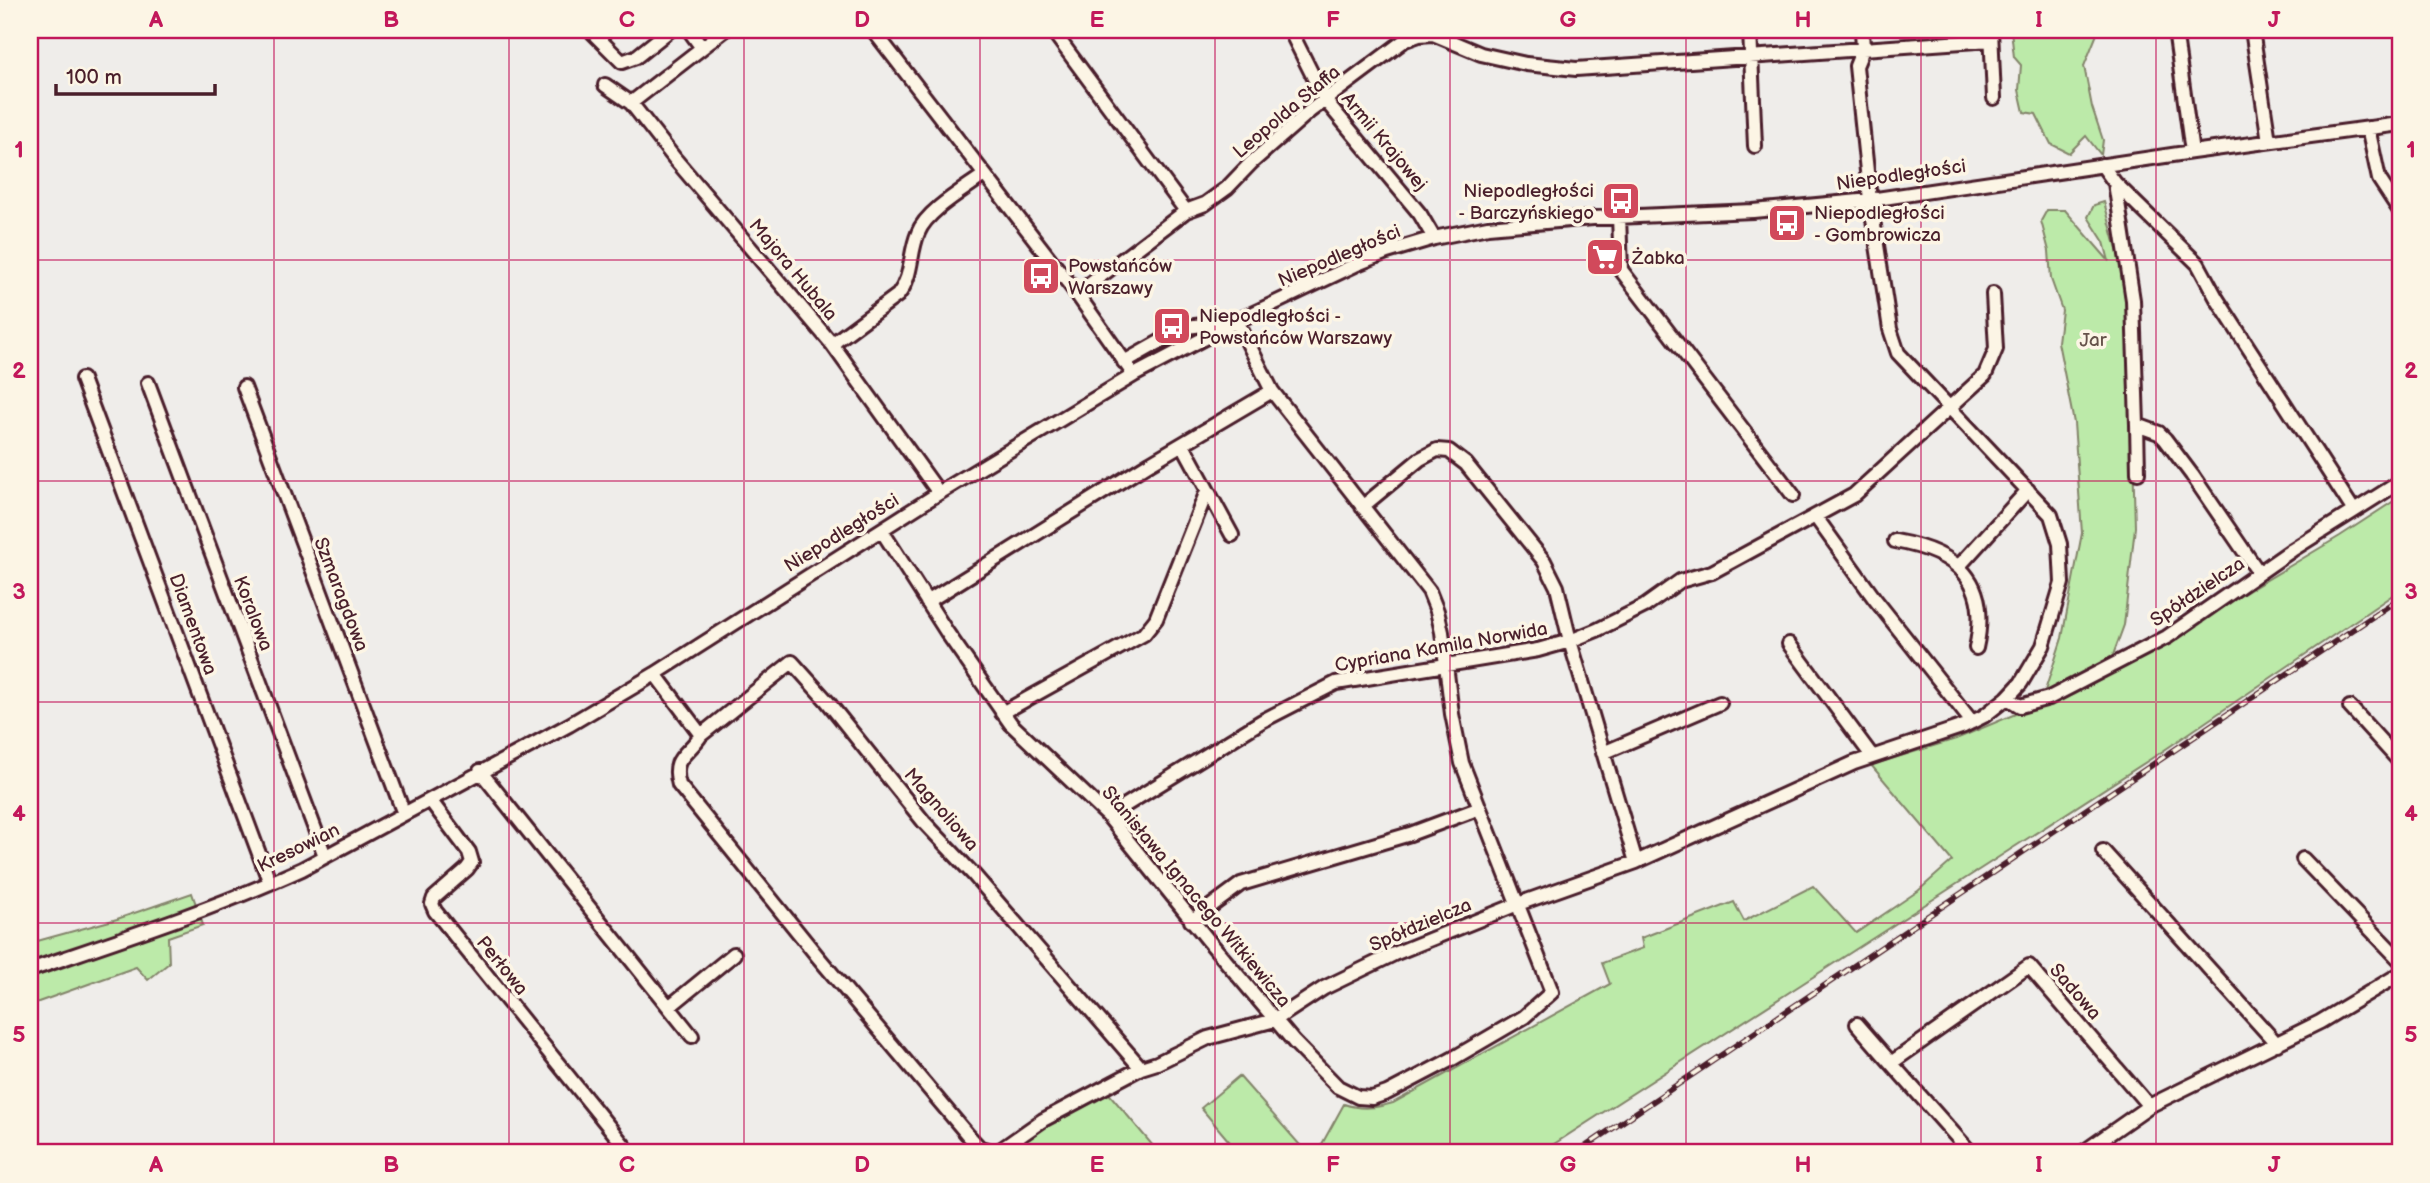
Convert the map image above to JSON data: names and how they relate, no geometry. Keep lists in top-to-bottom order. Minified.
{"streets":{"street":["Leopolda Staffa","Armii Krajowej","Niepodległości","Majora Hubala","Spółdzielcza","Szmaragdowa","Koralowa","Diamentowa","Cypriana Kamila Norwida","Magnoliowa","Kresowian","Stanisława Ignacego Witkiewicza","Perłowa","Sadowa"]},"crossings":[["Leopolda Staffa","Armii Krajowej"],["Leopolda Staffa","Spółdzielcza"],["Armii Krajowej","Niepodległości"],["Niepodległości","Majora Hubala"],["Niepodległości","Spółdzielcza"],["Niepodległości","Kresowian"],["Niepodległości","Stanisława Ignacego Witkiewicza"],["Spółdzielcza","Cypriana Kamila Norwida"],["Spółdzielcza","Magnoliowa"],["Spółdzielcza","Stanisława Ignacego Witkiewicza"],["Szmaragdowa","Kresowian"],["Koralowa","Kresowian"],["Diamentowa","Kresowian"],["Cypriana Kamila Norwida","Stanisława Ignacego Witkiewicza"],["Kresowian","Perłowa"]],"parks":["Jar"],"places":{"bus stop":["Niepodległości - Barczyńskiego","Niepodległości - Gombrowicza","Powstańców Warszawy","Niepodległości - Powstańców Warszawy"],"supermarket":["Żabka"]},"scale_bar":"100 m","grid":{"columns":["A","B","C","D","E","F","G","H","I","J"],"rows":["1","2","3","4","5"]}}
